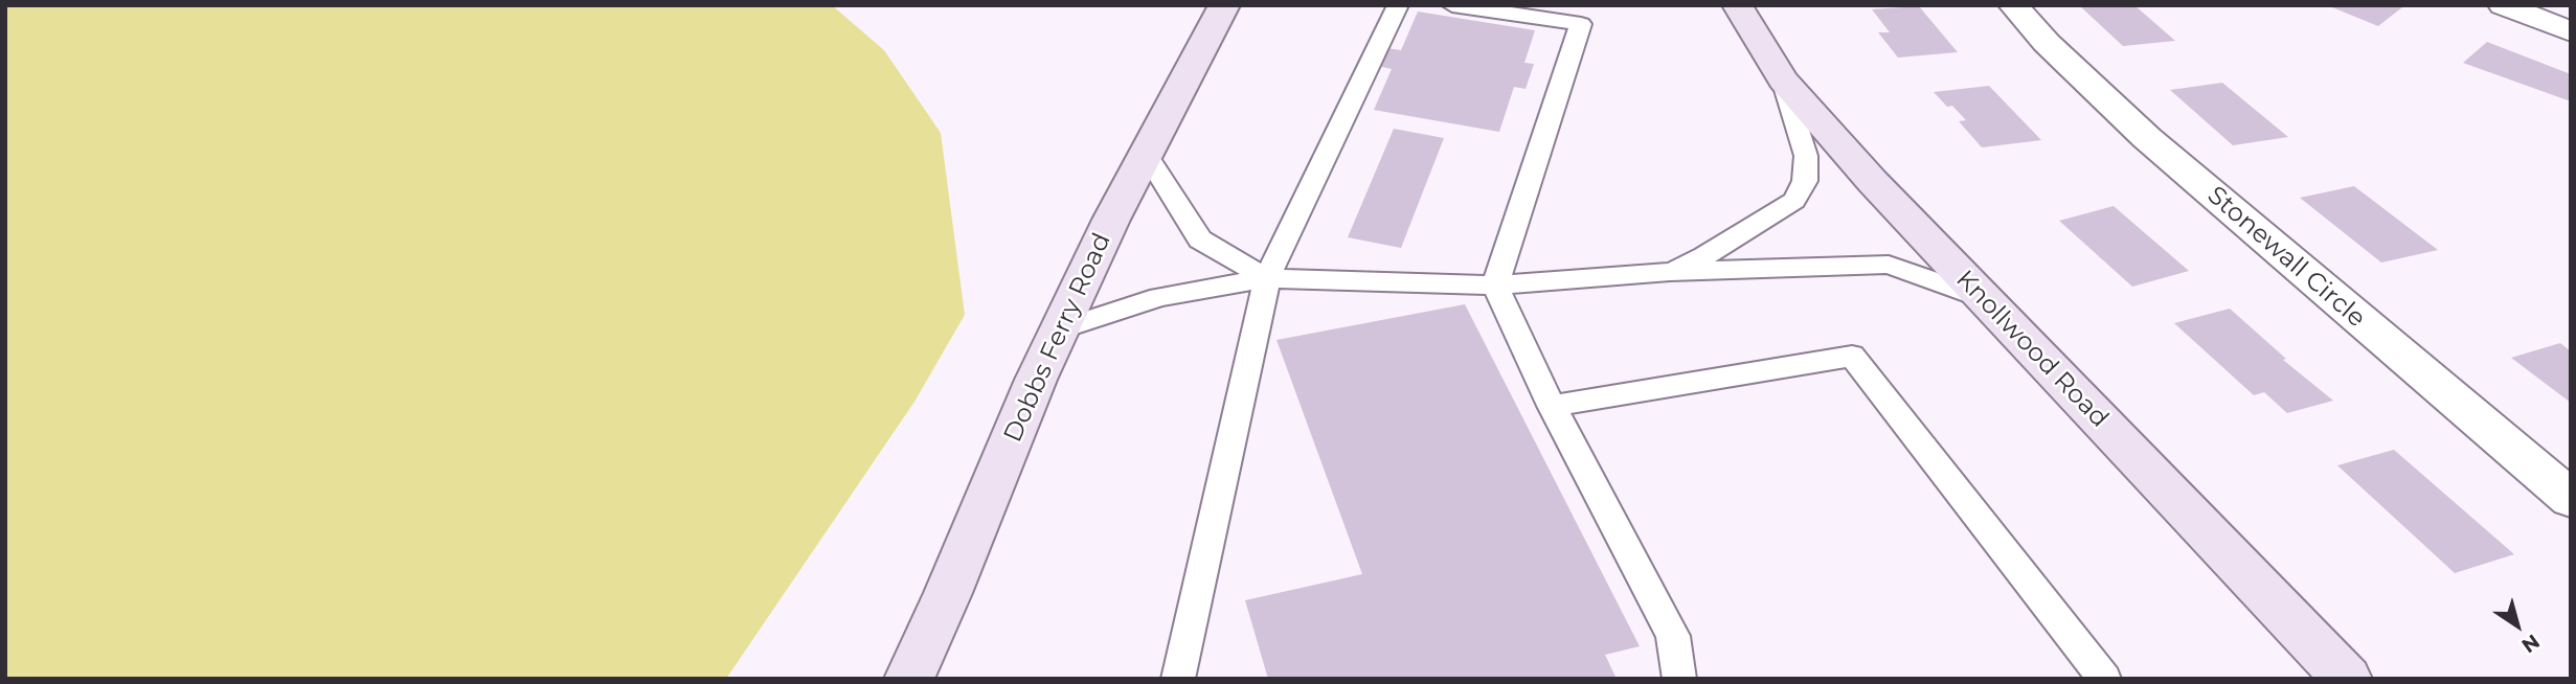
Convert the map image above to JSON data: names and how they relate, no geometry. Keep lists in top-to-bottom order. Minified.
{"streets":{"main road":["Dobbs Ferry Road","Knollwood Road"],"street":["Stonewall Circle"]},"north":"bottom right"}
